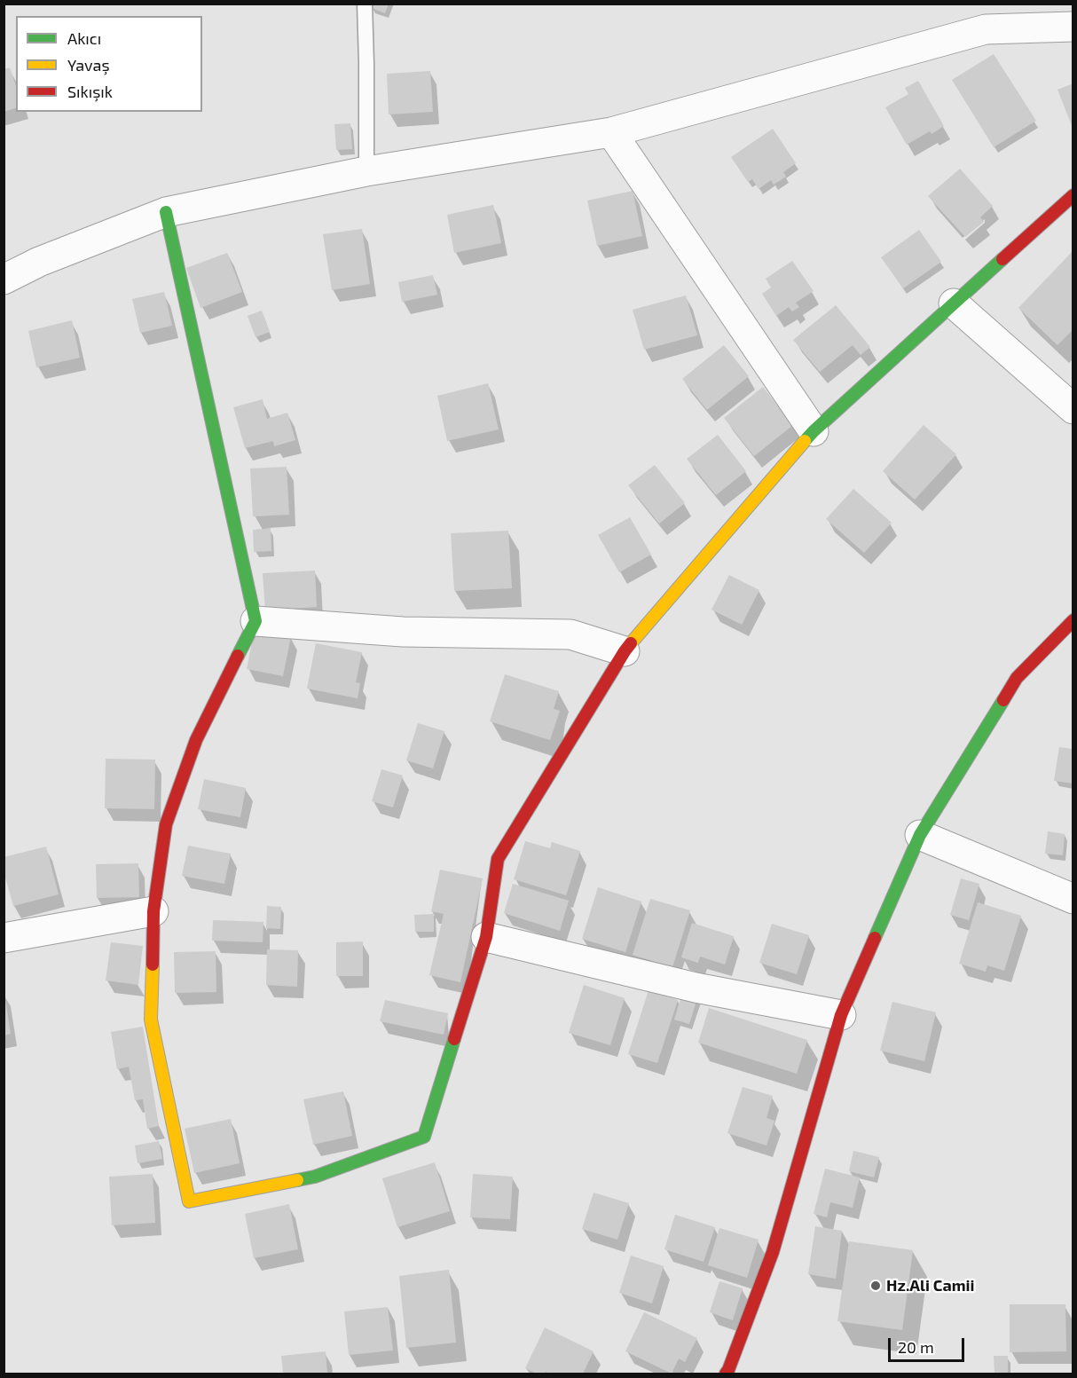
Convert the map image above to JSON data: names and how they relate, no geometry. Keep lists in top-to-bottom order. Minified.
{"places":["Hz.Ali Camii"],"legend":["Akıcı","Yavaş","Sıkışık"],"scale_bar":"20 m"}
